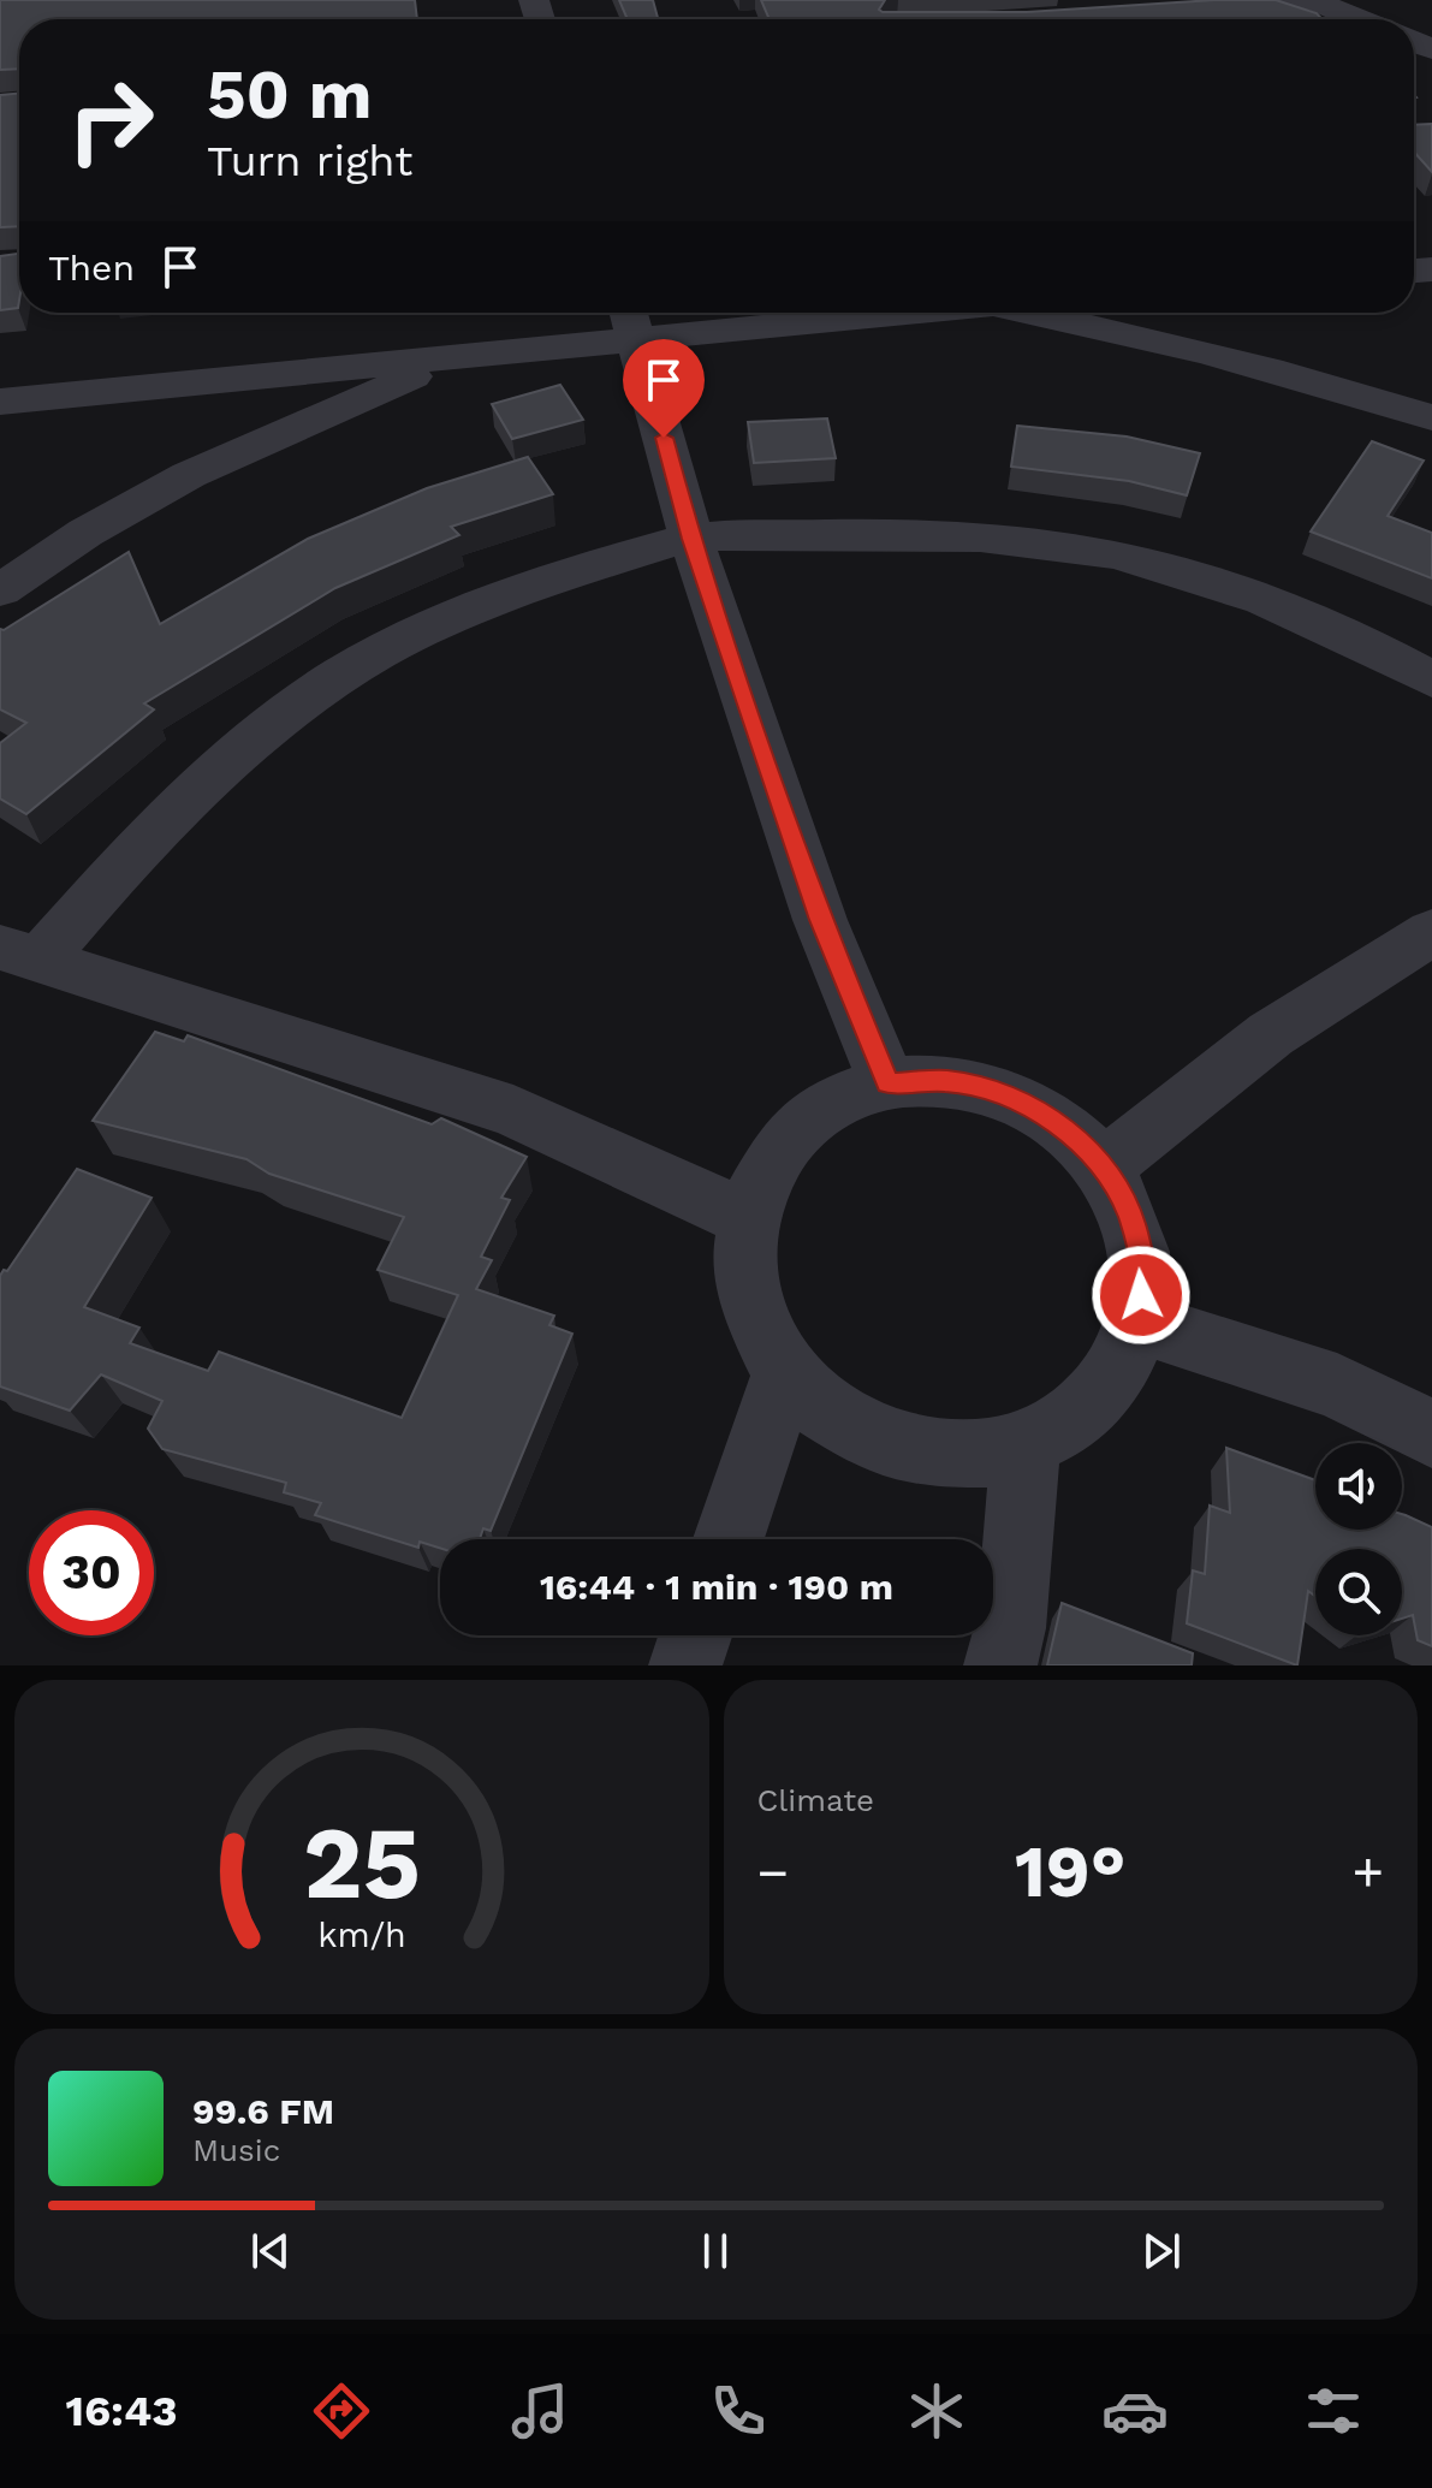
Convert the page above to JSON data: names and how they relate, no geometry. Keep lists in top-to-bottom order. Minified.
{"page":{"turn":["50 m","Turn right"],"then":"Then","limit":"30","trip":"16:44 · 1 min · 190 m","tile":"Climate","heat":["−","19°","+"],"song":["99.6 FM","Music"],"tabs":"16:43","gauge":["25","km/h"]}}
